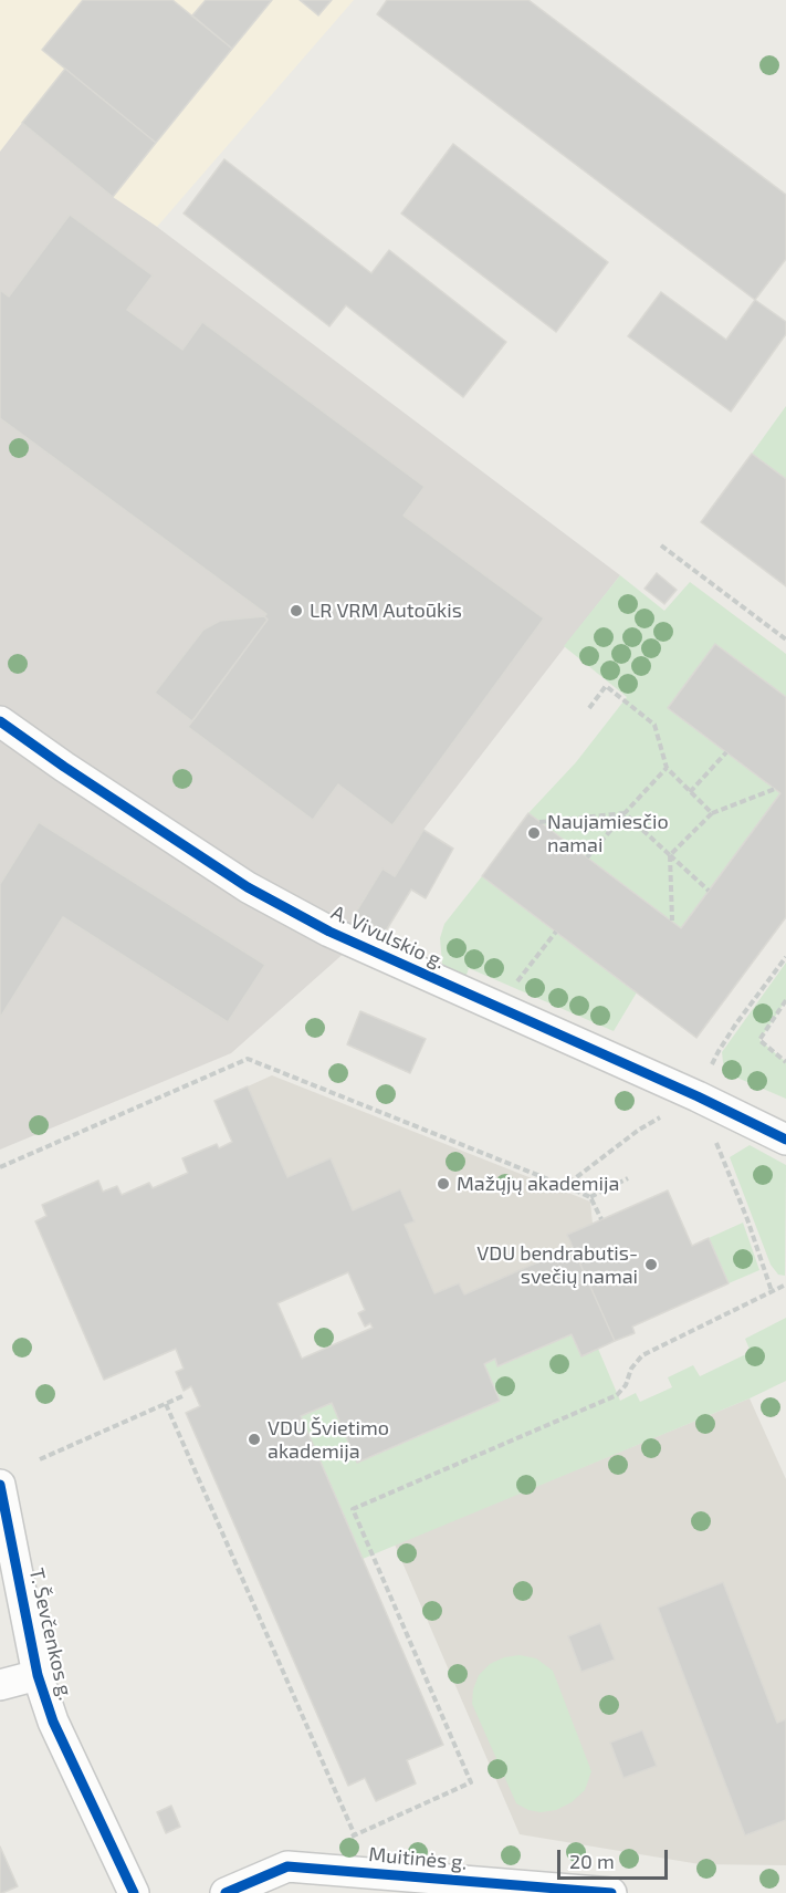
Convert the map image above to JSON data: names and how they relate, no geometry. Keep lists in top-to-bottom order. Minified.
{"streets":{"street":["A. Vivulskio g.","T. Ševčenkos g.","Muitinės g."]},"places":["LR VRM Autoūkis","Naujamiesčio namai","Mažųjų akademija","VDU bendrabutis- svečių namai","VDU Švietimo akademija"],"scale_bar":"20 m"}
